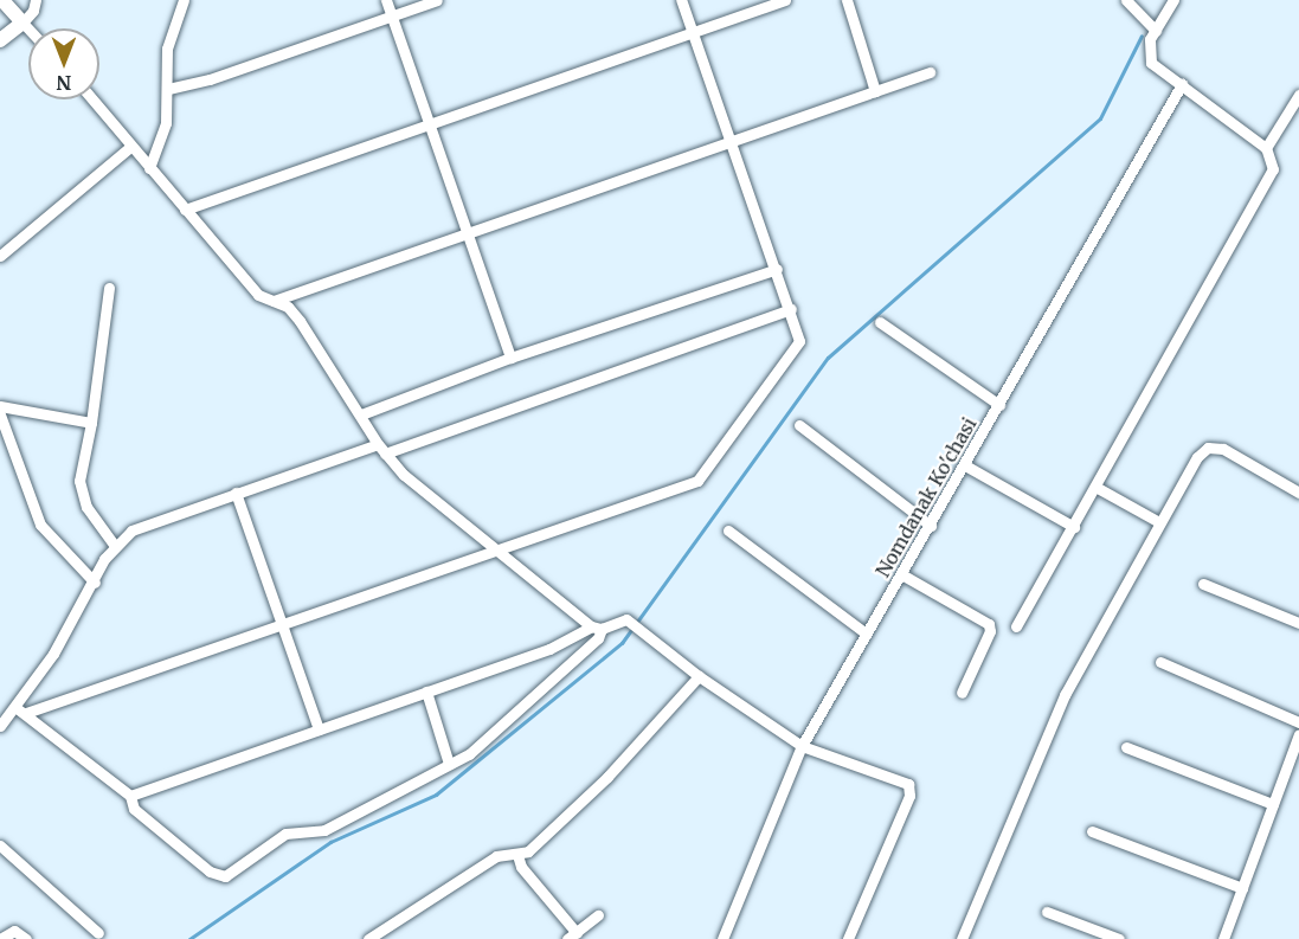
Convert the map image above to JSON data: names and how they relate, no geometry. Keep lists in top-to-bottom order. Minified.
{"streets":{"street":["Nomdanak Ko'chasi"]},"north":"bottom"}
